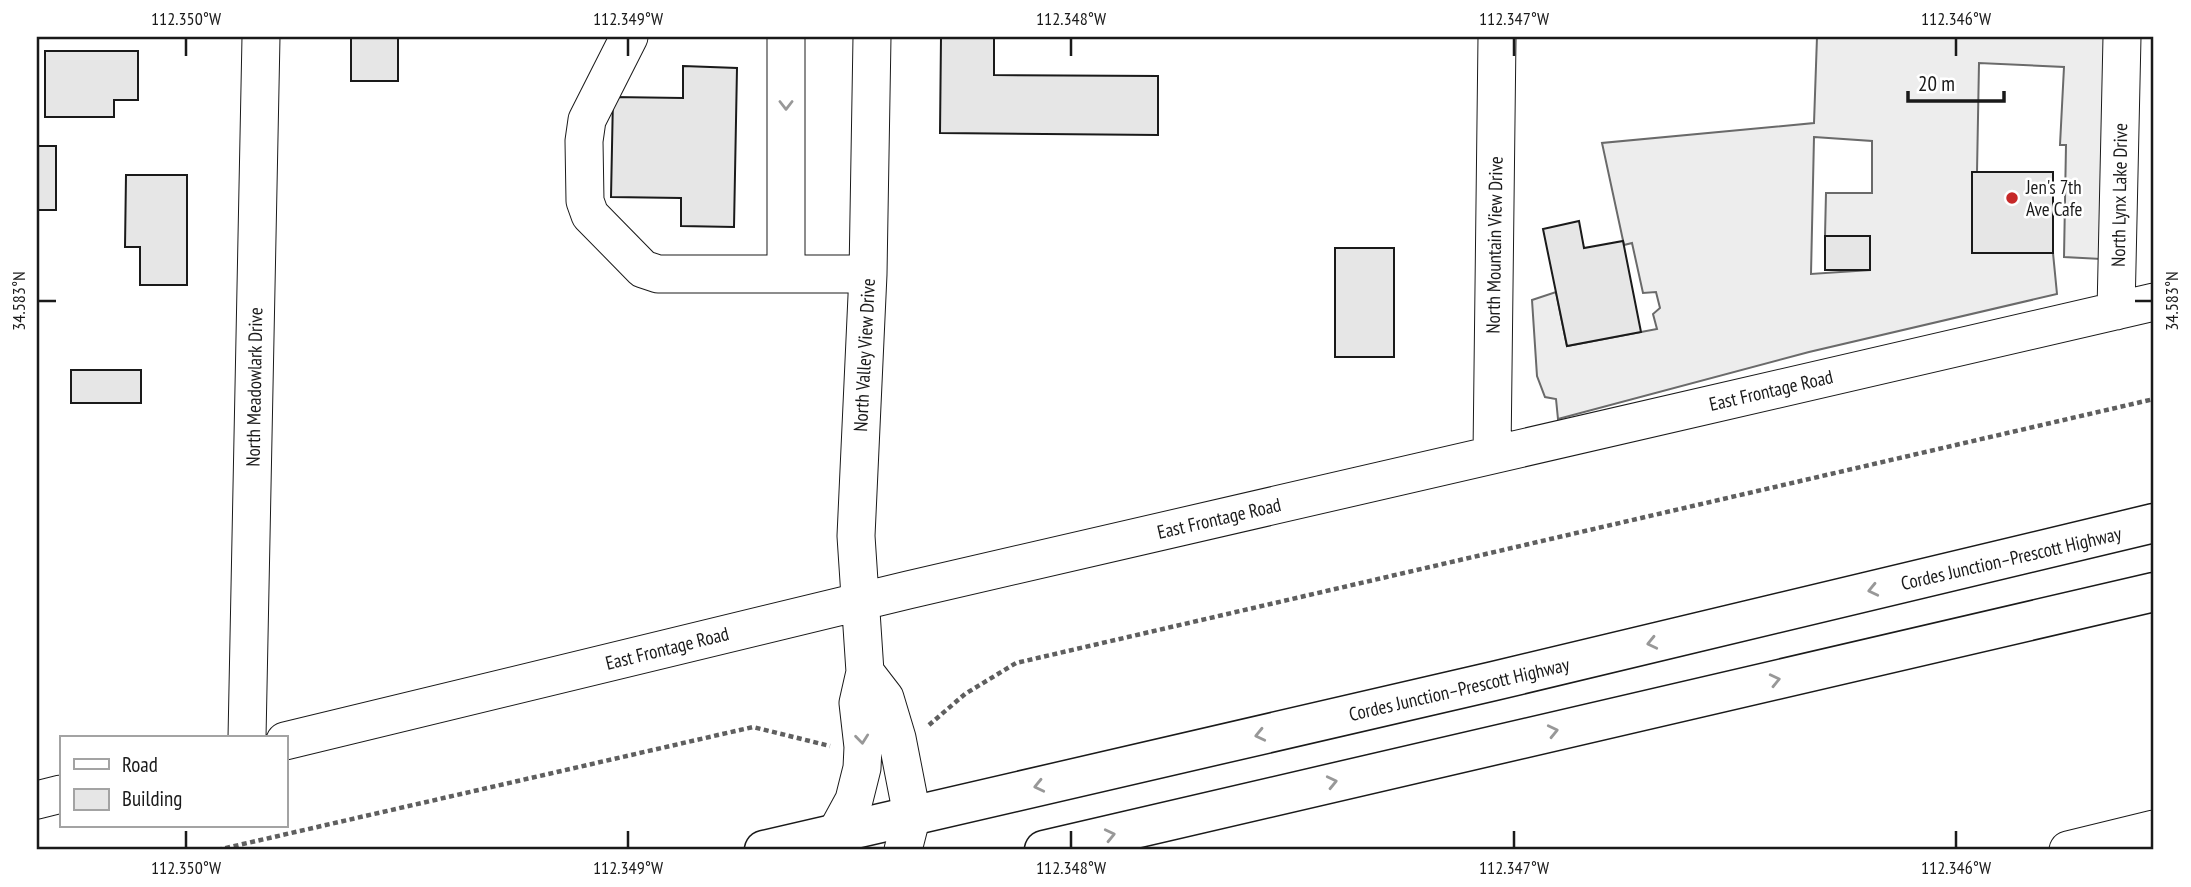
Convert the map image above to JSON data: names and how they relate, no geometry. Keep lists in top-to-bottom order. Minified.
{"streets":{"main road":["Cordes Junction–Prescott Highway"],"street":["North Lynx Lake Drive","North Mountain View Drive","North Valley View Drive","North Meadowlark Drive","East Frontage Road"]},"crossings":[["North Lynx Lake Drive","East Frontage Road"],["North Mountain View Drive","East Frontage Road"],["North Valley View Drive","East Frontage Road"],["North Valley View Drive","Cordes Junction–Prescott Highway"]],"places":["Jen's 7th Ave Cafe"],"legend":["Road","Building"],"scale_bar":"20 m","coordinates":["112.350°W","112.349°W","112.348°W","112.347°W","112.346°W","34.583°N"]}
